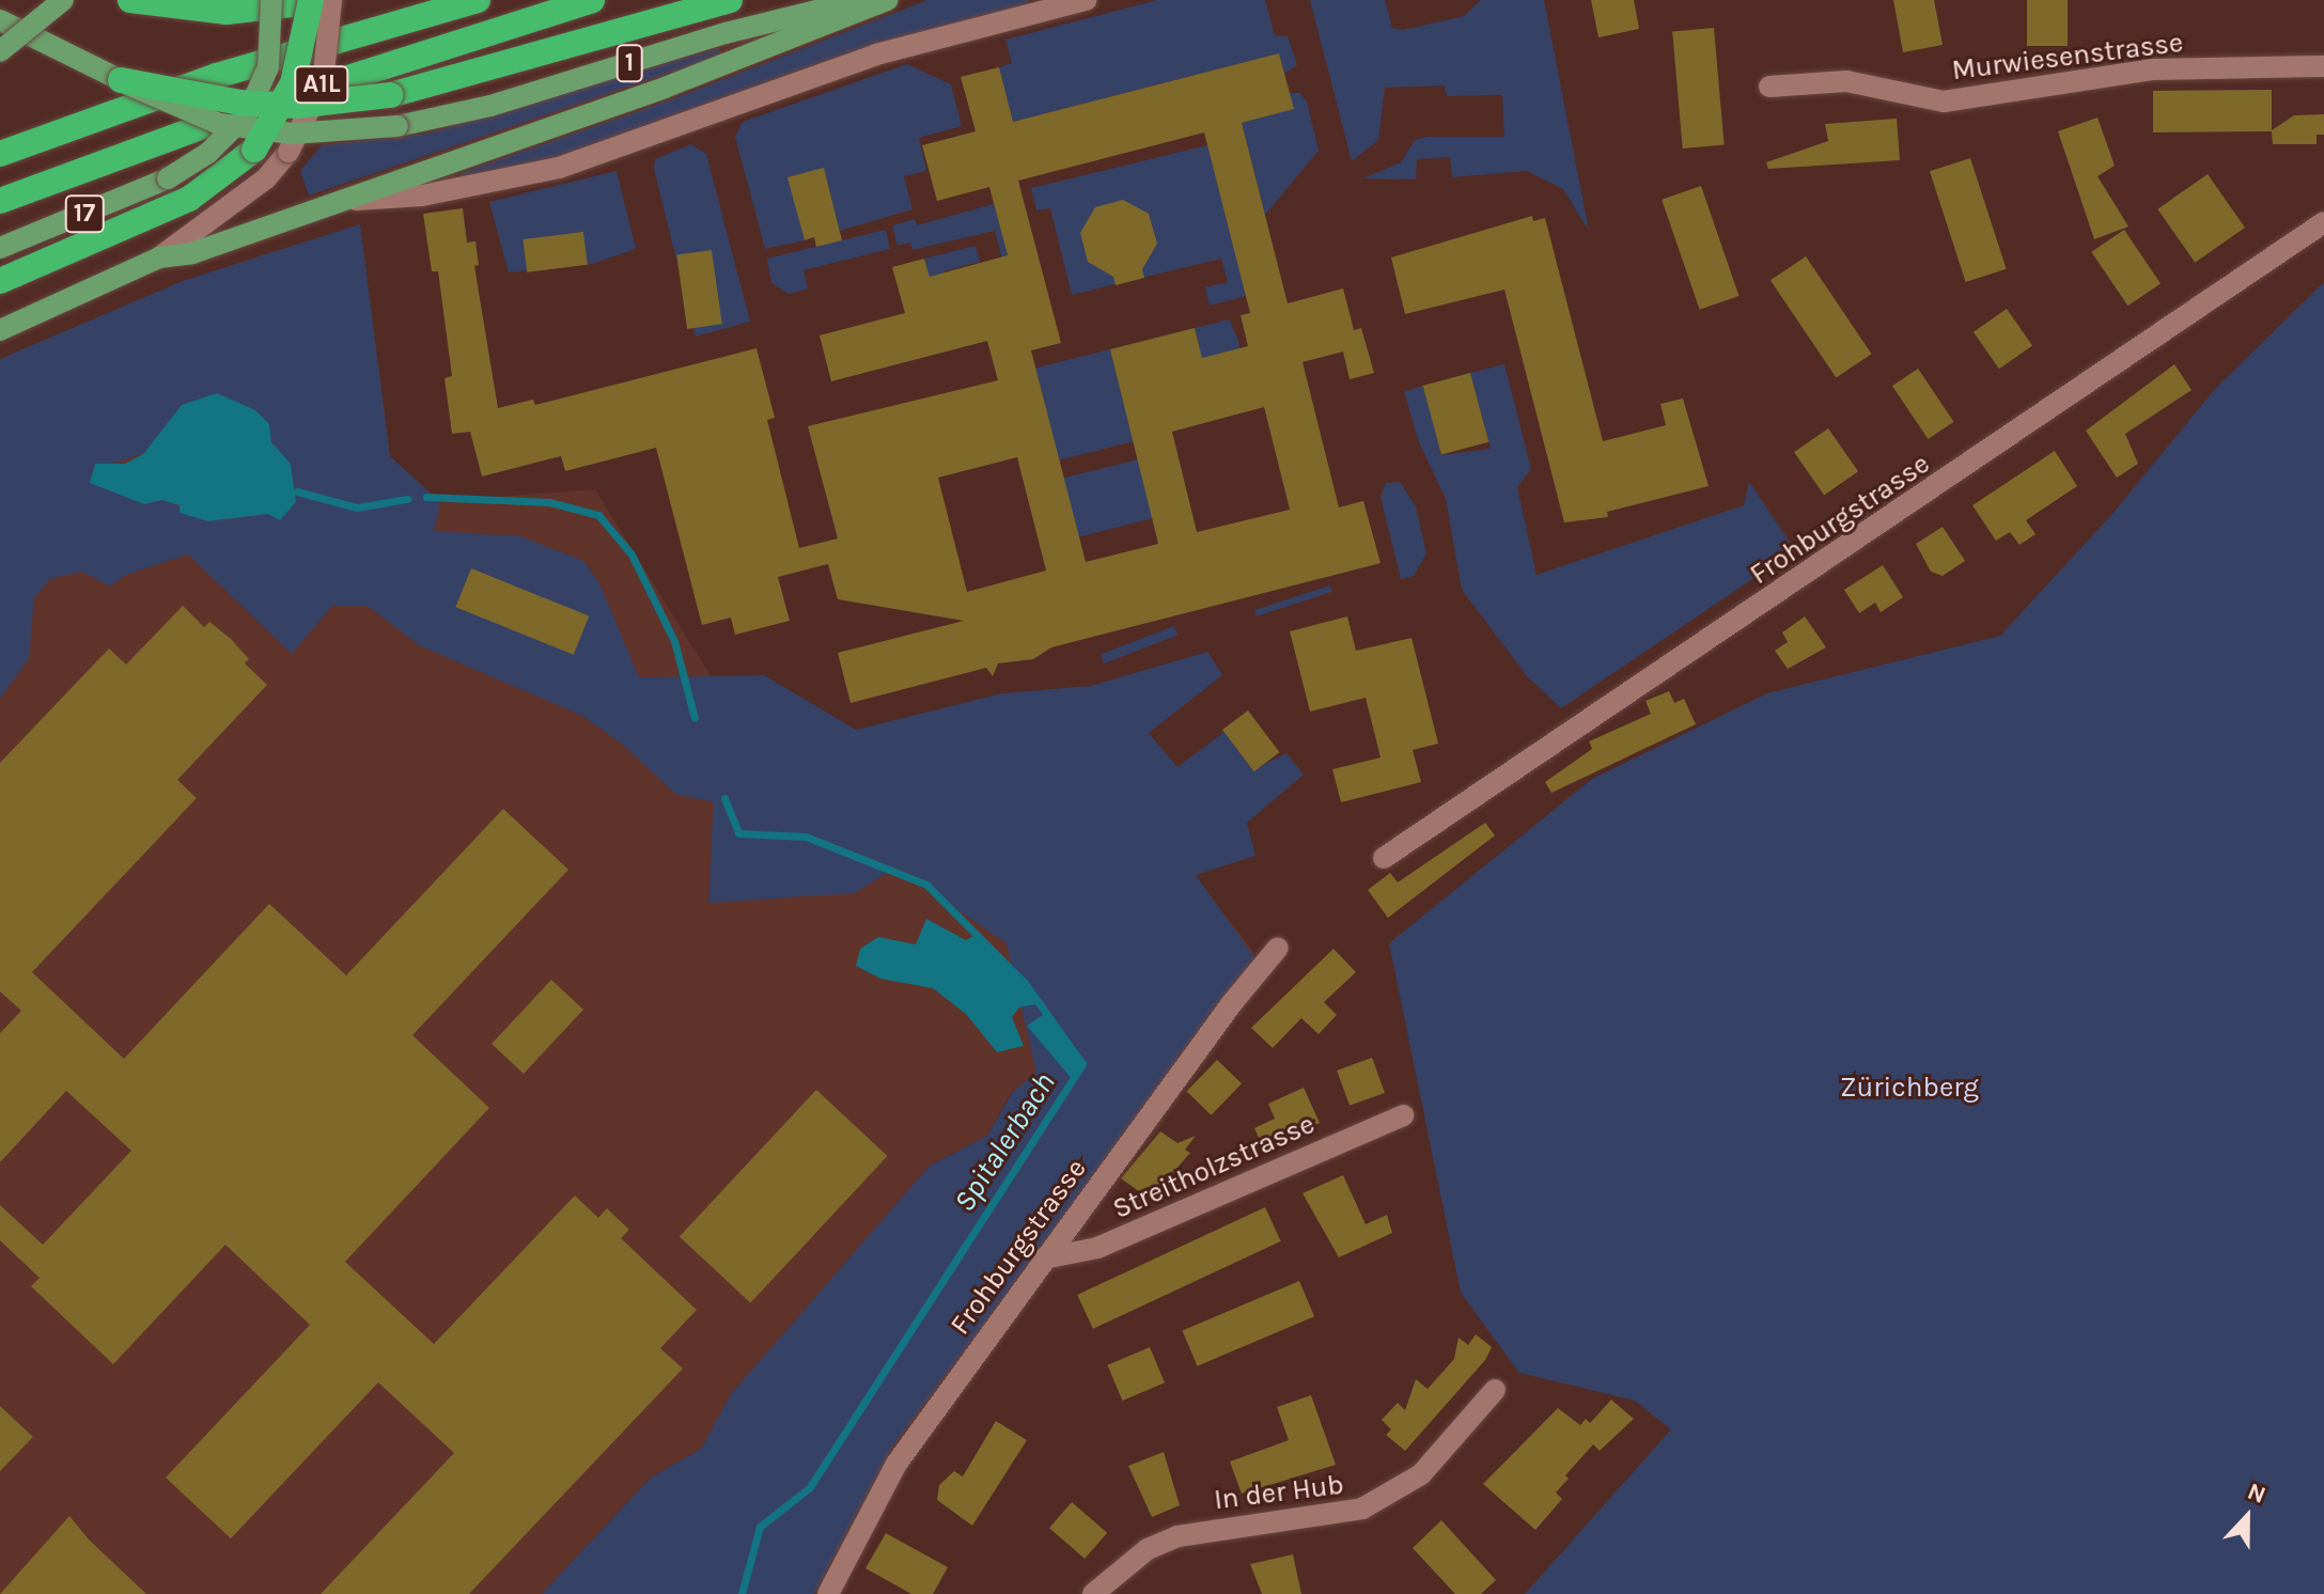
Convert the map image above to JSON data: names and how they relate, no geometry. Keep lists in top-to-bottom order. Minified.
{"streets":{"highway":["A1L"],"main road":["1","17"],"street":["Murwiesenstrasse","Frohburgstrasse","Streitholzstrasse","In der Hub"]},"crossings":[["Frohburgstrasse","Streitholzstrasse"]],"water":["Spitalerbach"],"parks":["Zürichberg"],"north":"top"}
